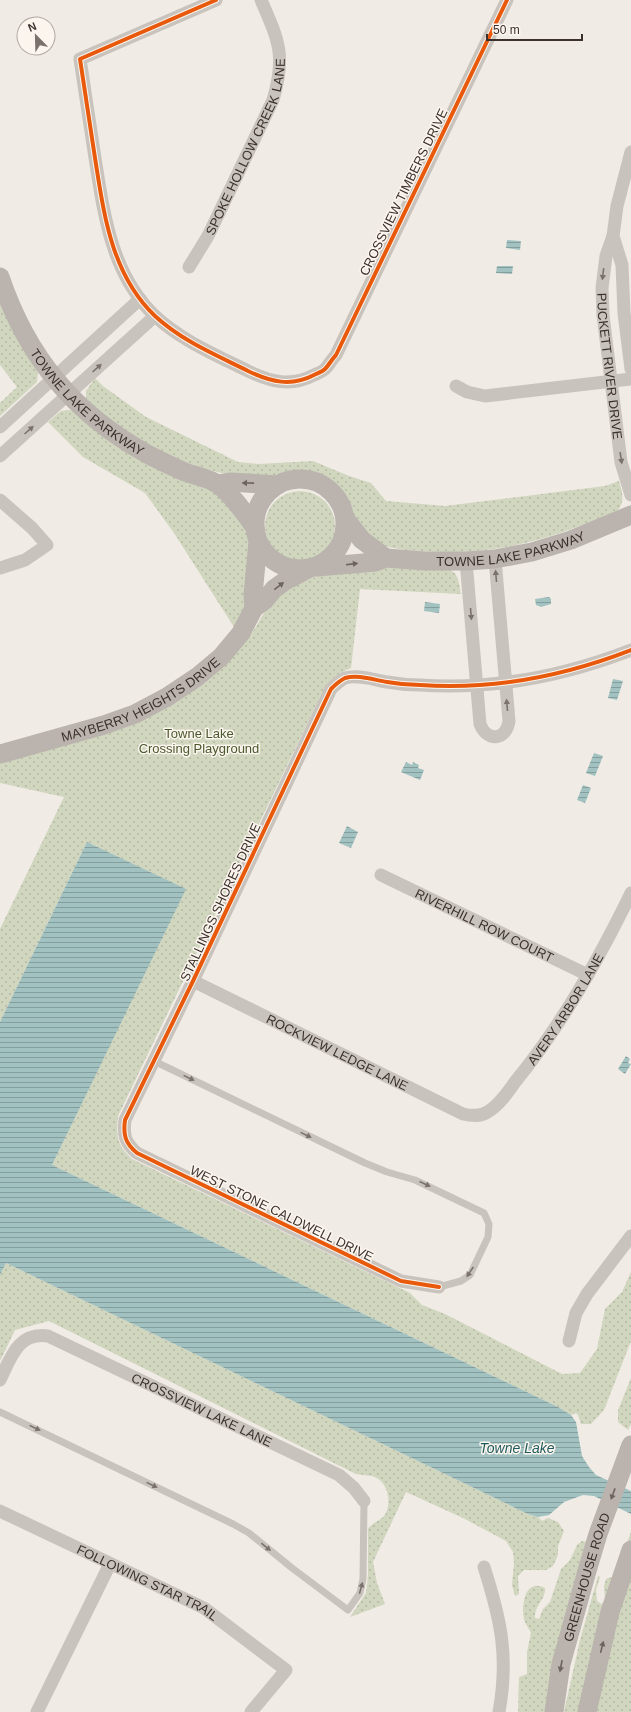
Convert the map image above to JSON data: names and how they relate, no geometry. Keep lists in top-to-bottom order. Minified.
{"streets":{"street":["SPOKE HOLLOW CREEK LANE","CROSSVIEW TIMBERS DRIVE","PUCKETT RIVER DRIVE","TOWNE LAKE PARKWAY","MAYBERRY HEIGHTS DRIVE","STALLINGS SHORES DRIVE","RIVERHILL ROW COURT","AVERY ARBOR LANE","ROCKVIEW LEDGE LANE","WEST STONE CALDWELL DRIVE","CROSSVIEW LAKE LANE","GREENHOUSE ROAD","FOLLOWING STAR TRAIL"]},"crossings":[["TOWNE LAKE PARKWAY","MAYBERRY HEIGHTS DRIVE"],["STALLINGS SHORES DRIVE","ROCKVIEW LEDGE LANE"],["STALLINGS SHORES DRIVE","WEST STONE CALDWELL DRIVE"],["RIVERHILL ROW COURT","AVERY ARBOR LANE"],["AVERY ARBOR LANE","ROCKVIEW LEDGE LANE"]],"water":["Towne Lake"],"parks":["Towne Lake Crossing Playground"],"scale_bar":"50 m","north":"top left"}
